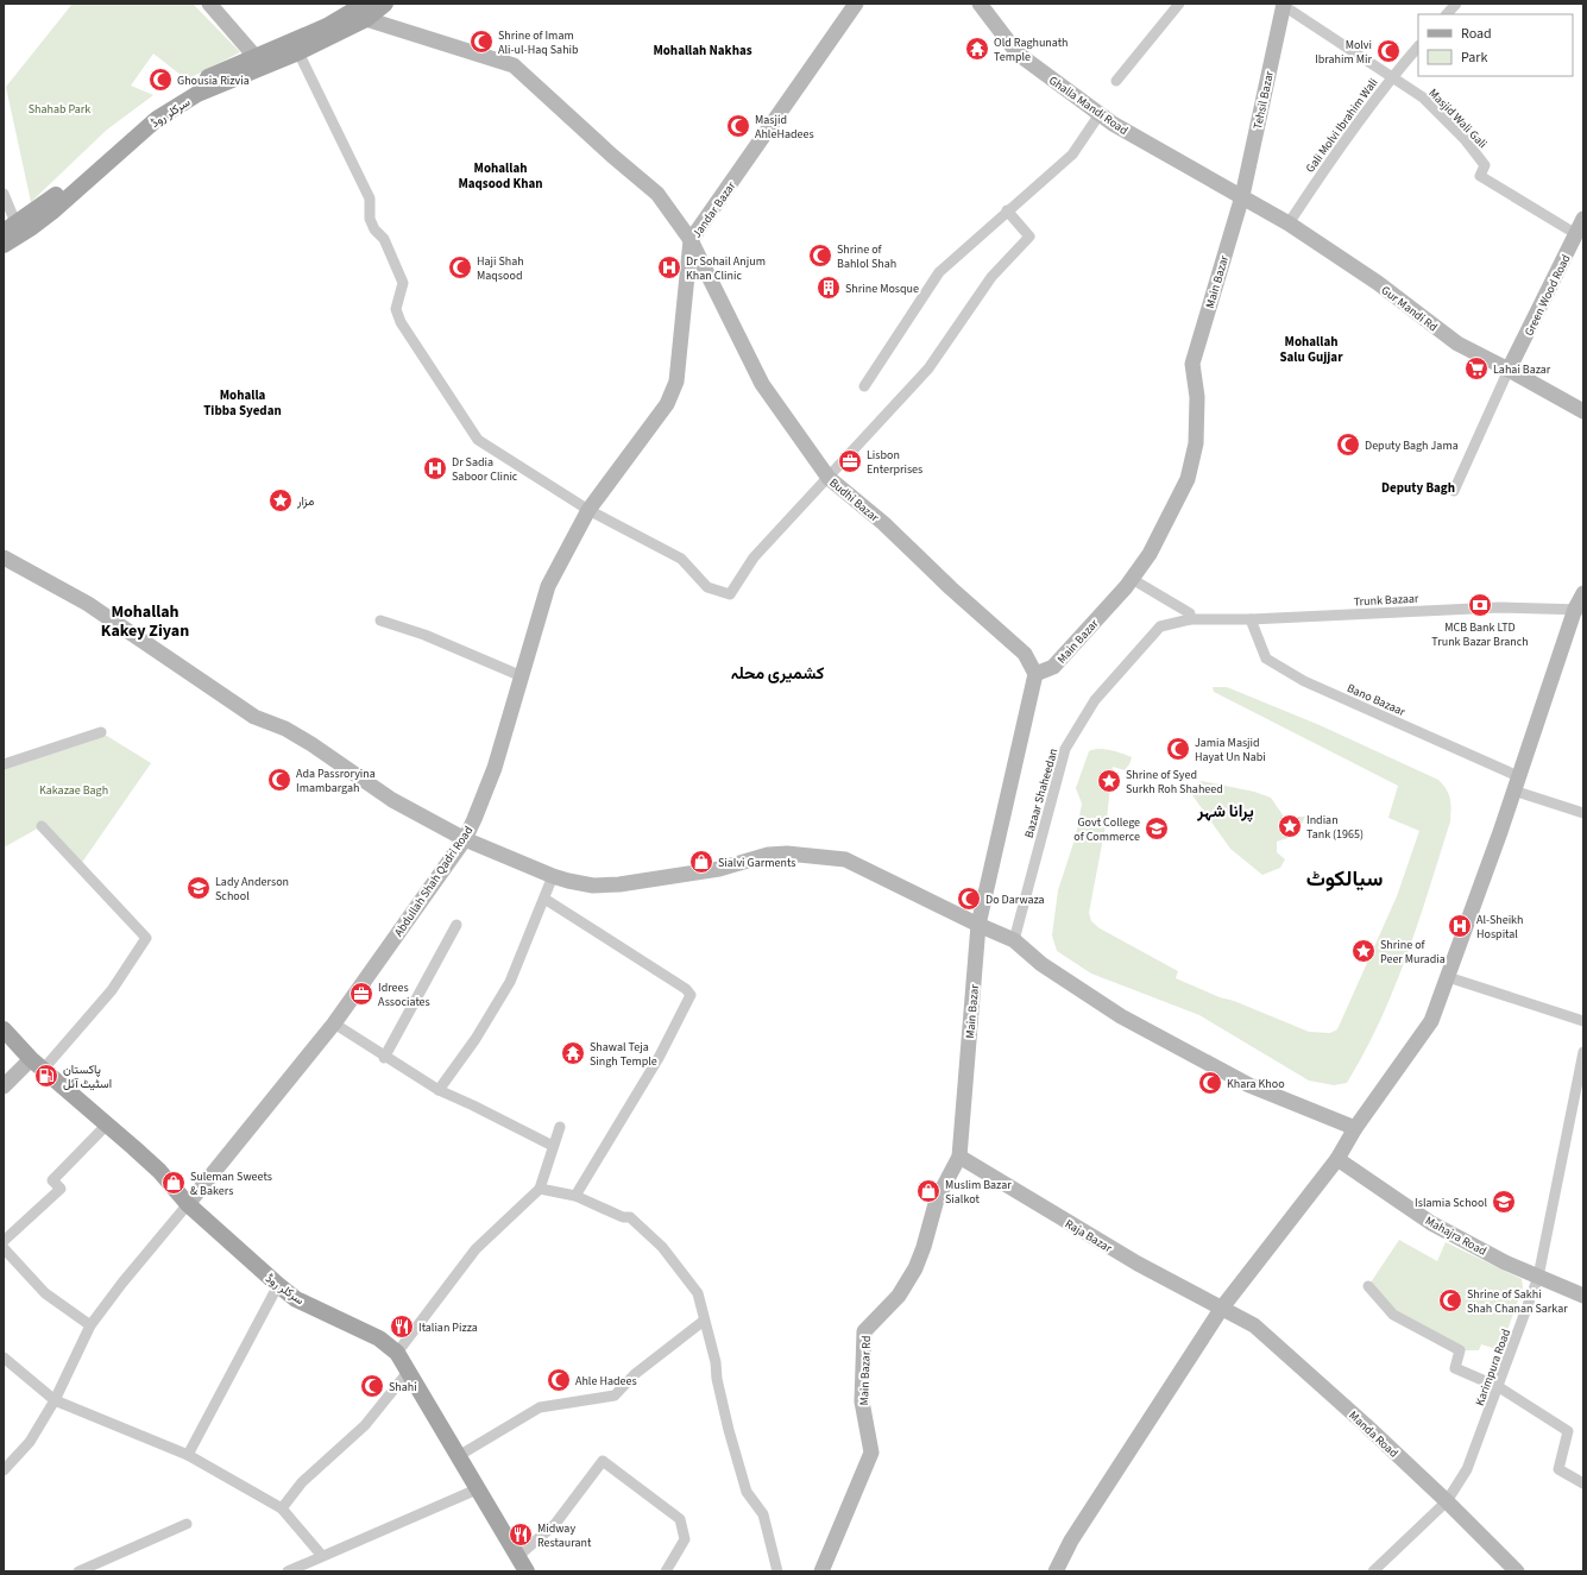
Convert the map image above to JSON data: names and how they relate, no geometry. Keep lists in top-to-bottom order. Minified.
{"streets":{"main road":["سرکلر روڈ"],"street":["Tehsil Bazar","Ghalla Mandi Road","Masjid Wali Gali","Gali Molvi Ibrahim Wali","Jandar Bazar","Main Bazar","Green Wood Road","Gur Mandi Rd","Budhi Bazar","Trunk Bazaar","Bano Bazaar","Bazaar Shaheedan","Abdullah Shah Qadri Road","Raja Bazar","Mahajra Road","Karimpura Road","Main Bazar Rd","Manda Road"]},"crossings":[["Tehsil Bazar","Ghalla Mandi Road"],["Tehsil Bazar","Masjid Wali Gali"],["Tehsil Bazar","Main Bazar"],["Tehsil Bazar","Gur Mandi Rd"],["Ghalla Mandi Road","Main Bazar"],["Ghalla Mandi Road","Gur Mandi Rd"],["سرکلر روڈ","Budhi Bazar"],["سرکلر روڈ","Abdullah Shah Qadri Road"],["Masjid Wali Gali","Gali Molvi Ibrahim Wali"],["Masjid Wali Gali","Green Wood Road"],["Gali Molvi Ibrahim Wali","Gur Mandi Rd"],["Jandar Bazar","Budhi Bazar"],["Jandar Bazar","Abdullah Shah Qadri Road"],["Main Bazar","Gur Mandi Rd"],["Main Bazar","Budhi Bazar"],["Main Bazar","Raja Bazar"],["Main Bazar","Main Bazar Rd"],["Green Wood Road","Gur Mandi Rd"],["Trunk Bazaar","Bano Bazaar"],["Trunk Bazaar","Bazaar Shaheedan"],["Raja Bazar","Main Bazar Rd"],["Raja Bazar","Manda Road"],["Mahajra Road","Karimpura Road"],["Karimpura Road","Manda Road"]],"districts":["Mohallah Nakhas","Mohallah Maqsood Khan","Mohallah Salu Gujjar","Mohalla Tibba Syedan","Deputy Bagh","Mohallah Kakey Ziyan","کشمیری محلہ","پرانا شہر","سیالکوٹ"],"parks":["Shahab Park","Kakazae Bagh"],"places":{"mosque":["Shrine of Imam Ali-ul-Haq Sahib","Molvi Ibrahim Mir","Ghousia Rizvia","Masjid AhleHadees","Shrine of Bahlol Shah","Haji Shah Maqsood","Deputy Bagh Jama","Jamia Masjid Hayat Un Nabi","Ada Passroryina Imambargah","Do Darwaza","Khara Khoo","Shrine of Sakhi Shah Chanan Sarkar","Ahle Hadees","Shahi"],"temple":["Old Raghunath Temple","Shawal Teja Singh Temple"],"hospital":["Dr Sohail Anjum Khan Clinic","Dr Sadia Saboor Clinic","Al-Sheikh Hospital"],"building":["Shrine Mosque"],"supermarket":["Lahai Bazar"],"office":["Lisbon Enterprises","Idrees Associates"],"place":["مزار","Shrine of Syed Surkh Roh Shaheed","Indian Tank (1965)","Shrine of Peer Muradia"],"bank":["MCB Bank LTD Trunk Bazar Branch"],"school or university":["Govt College of Commerce","Lady Anderson School","Islamia School"],"shop":["Sialvi Garments","Suleman Sweets & Bakers","Muslim Bazar Sialkot"],"fuel station":["پاکستان اسٹیٹ آئل"],"restaurant":["Italian Pizza","Midway Restaurant"]},"legend":["Road","Park"]}
